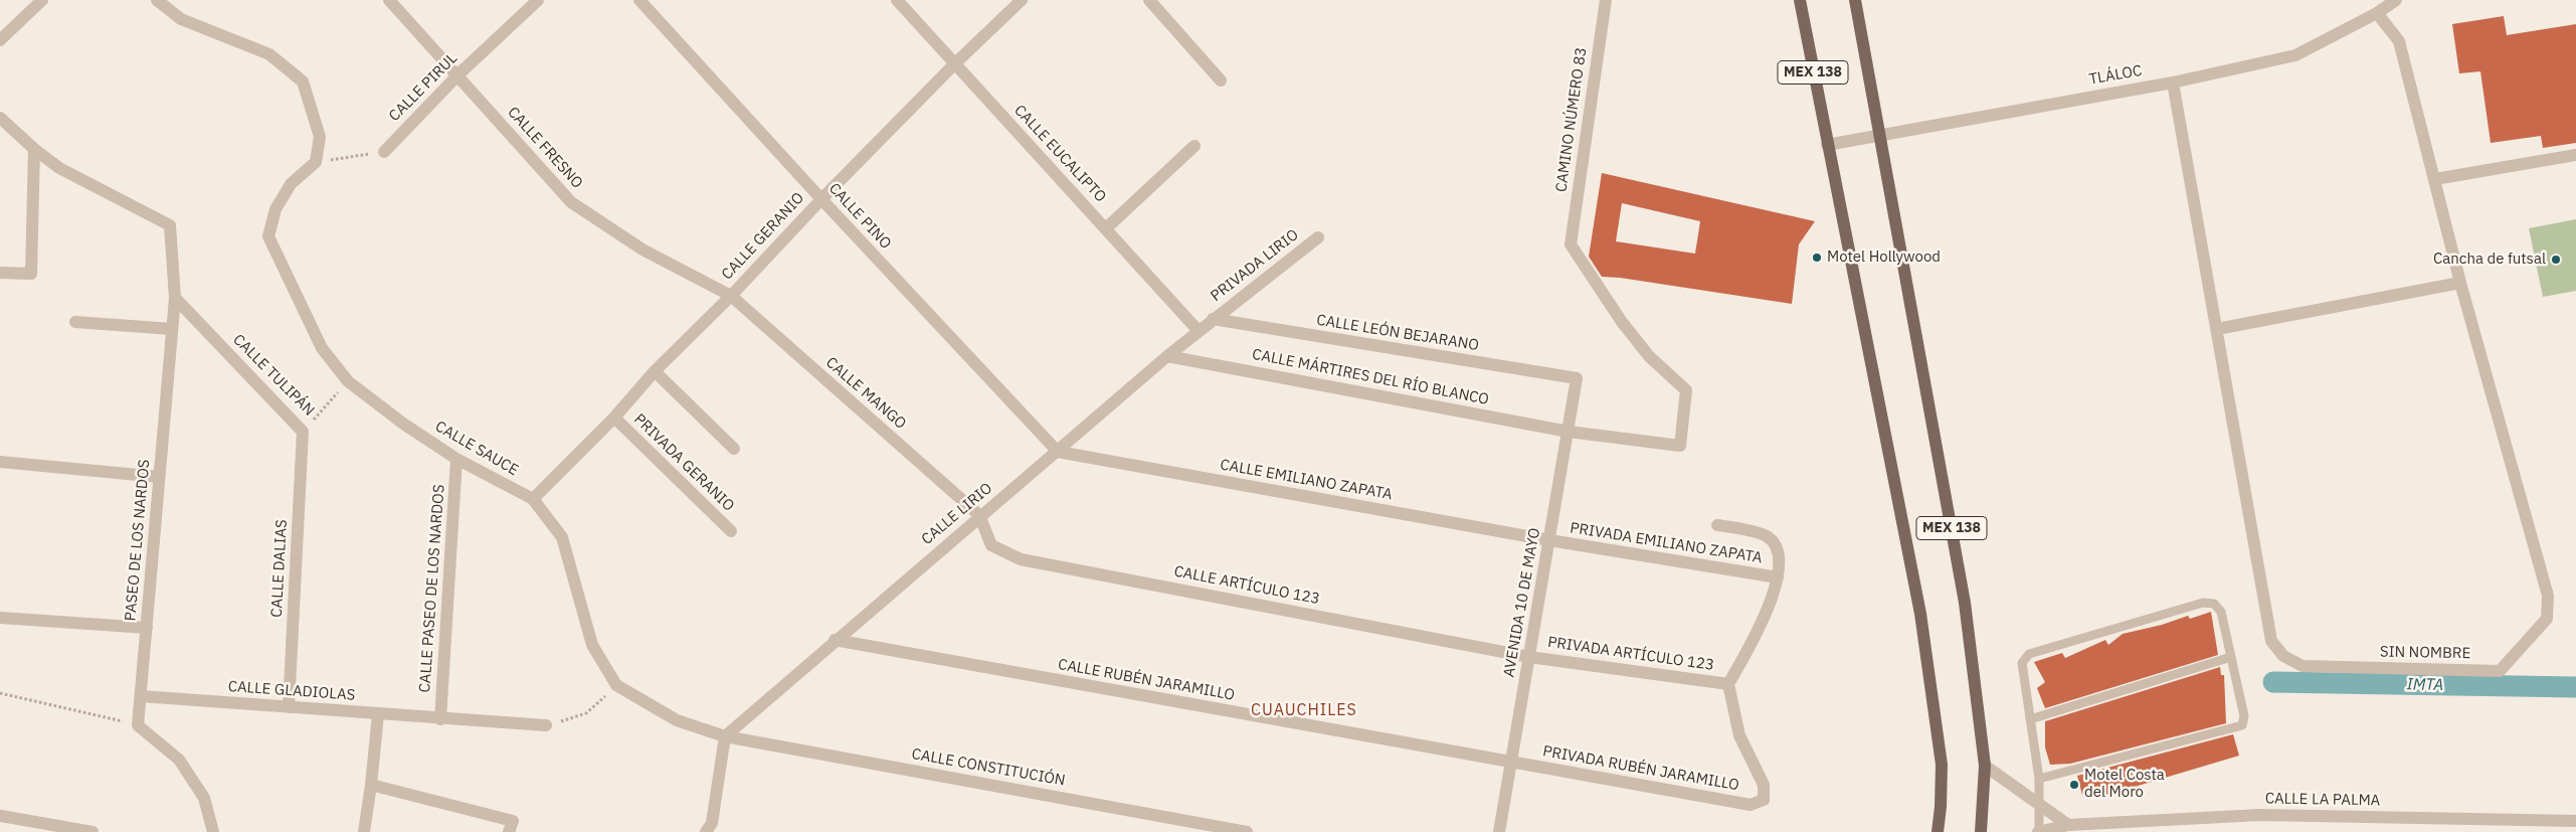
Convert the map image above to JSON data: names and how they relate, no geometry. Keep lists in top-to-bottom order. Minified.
{"streets":{"main road":["MEX 138"],"street":["TLÁLOC","CALLE PIRUL","CAMINO NÚMERO 83","CALLE FRESNO","CALLE EUCALIPTO","CALLE PINO","CALLE GERANIO","PRIVADA LIRIO","CALLE LEÓN BEJARANO","CALLE TULIPÁN","CALLE MÁRTIRES DEL RÍO BLANCO","CALLE MANGO","CALLE SAUCE","PRIVADA GERANIO","CALLE EMILIANO ZAPATA","CALLE LIRIO","PASEO DE LOS NARDOS","PRIVADA EMILIANO ZAPATA","CALLE DALIAS","CALLE ARTÍCULO 123","CALLE PASEO DE LOS NARDOS","AVENIDA 10 DE MAYO","SIN NOMBRE","PRIVADA ARTÍCULO 123","CALLE RUBÉN JARAMILLO","CALLE GLADIOLAS","CALLE CONSTITUCIÓN","PRIVADA RUBÉN JARAMILLO","CALLE LA PALMA"]},"crossings":[["MEX 138","TLÁLOC"],["CALLE PIRUL","CALLE FRESNO"],["CAMINO NÚMERO 83","CALLE MÁRTIRES DEL RÍO BLANCO"],["CALLE FRESNO","CALLE GERANIO"],["CALLE FRESNO","CALLE MANGO"],["CALLE EUCALIPTO","CALLE GERANIO"],["CALLE EUCALIPTO","CALLE LIRIO"],["CALLE PINO","CALLE GERANIO"],["CALLE PINO","CALLE EMILIANO ZAPATA"],["CALLE PINO","CALLE LIRIO"],["CALLE GERANIO","CALLE MANGO"],["CALLE GERANIO","CALLE SAUCE"],["CALLE GERANIO","PRIVADA GERANIO"],["PRIVADA LIRIO","CALLE LEÓN BEJARANO"],["PRIVADA LIRIO","CALLE LIRIO"],["CALLE LEÓN BEJARANO","CALLE LIRIO"],["CALLE LEÓN BEJARANO","AVENIDA 10 DE MAYO"],["CALLE TULIPÁN","CALLE SAUCE"],["CALLE TULIPÁN","PASEO DE LOS NARDOS"],["CALLE TULIPÁN","CALLE DALIAS"],["CALLE MÁRTIRES DEL RÍO BLANCO","CALLE LIRIO"],["CALLE MÁRTIRES DEL RÍO BLANCO","AVENIDA 10 DE MAYO"],["CALLE MANGO","CALLE LIRIO"],["CALLE MANGO","CALLE ARTÍCULO 123"],["CALLE SAUCE","CALLE LIRIO"],["CALLE SAUCE","CALLE PASEO DE LOS NARDOS"],["CALLE SAUCE","CALLE CONSTITUCIÓN"],["CALLE EMILIANO ZAPATA","CALLE LIRIO"],["CALLE EMILIANO ZAPATA","PRIVADA EMILIANO ZAPATA"],["CALLE EMILIANO ZAPATA","AVENIDA 10 DE MAYO"],["CALLE LIRIO","CALLE ARTÍCULO 123"],["CALLE LIRIO","CALLE RUBÉN JARAMILLO"],["CALLE LIRIO","CALLE CONSTITUCIÓN"],["PASEO DE LOS NARDOS","CALLE GLADIOLAS"],["PRIVADA EMILIANO ZAPATA","AVENIDA 10 DE MAYO"],["CALLE DALIAS","CALLE GLADIOLAS"],["CALLE ARTÍCULO 123","AVENIDA 10 DE MAYO"],["CALLE ARTÍCULO 123","PRIVADA ARTÍCULO 123"],["CALLE PASEO DE LOS NARDOS","CALLE GLADIOLAS"],["AVENIDA 10 DE MAYO","PRIVADA ARTÍCULO 123"],["AVENIDA 10 DE MAYO","CALLE RUBÉN JARAMILLO"],["AVENIDA 10 DE MAYO","PRIVADA RUBÉN JARAMILLO"],["PRIVADA ARTÍCULO 123","PRIVADA RUBÉN JARAMILLO"],["CALLE RUBÉN JARAMILLO","PRIVADA RUBÉN JARAMILLO"]],"districts":["CUAUCHILES"],"water":["IMTA"],"places":["Motel Hollywood","Cancha de futsal","Motel Costa del Moro"]}
